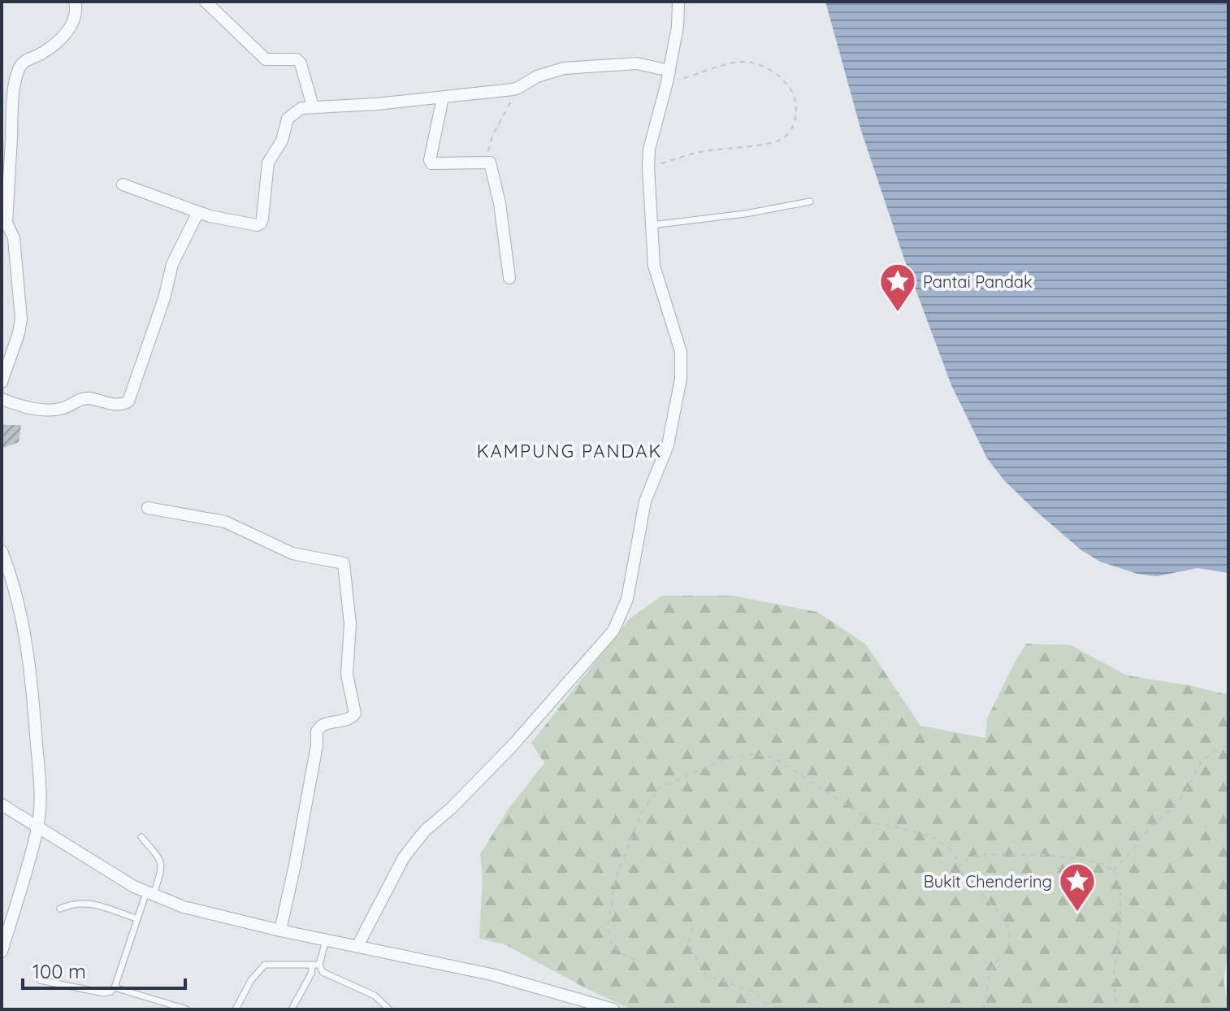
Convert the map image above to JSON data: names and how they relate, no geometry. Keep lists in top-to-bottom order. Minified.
{"districts":["KAMPUNG PANDAK"],"places":{"place":["Pantai Pandak","Bukit Chendering"]},"scale_bar":"100 m"}
